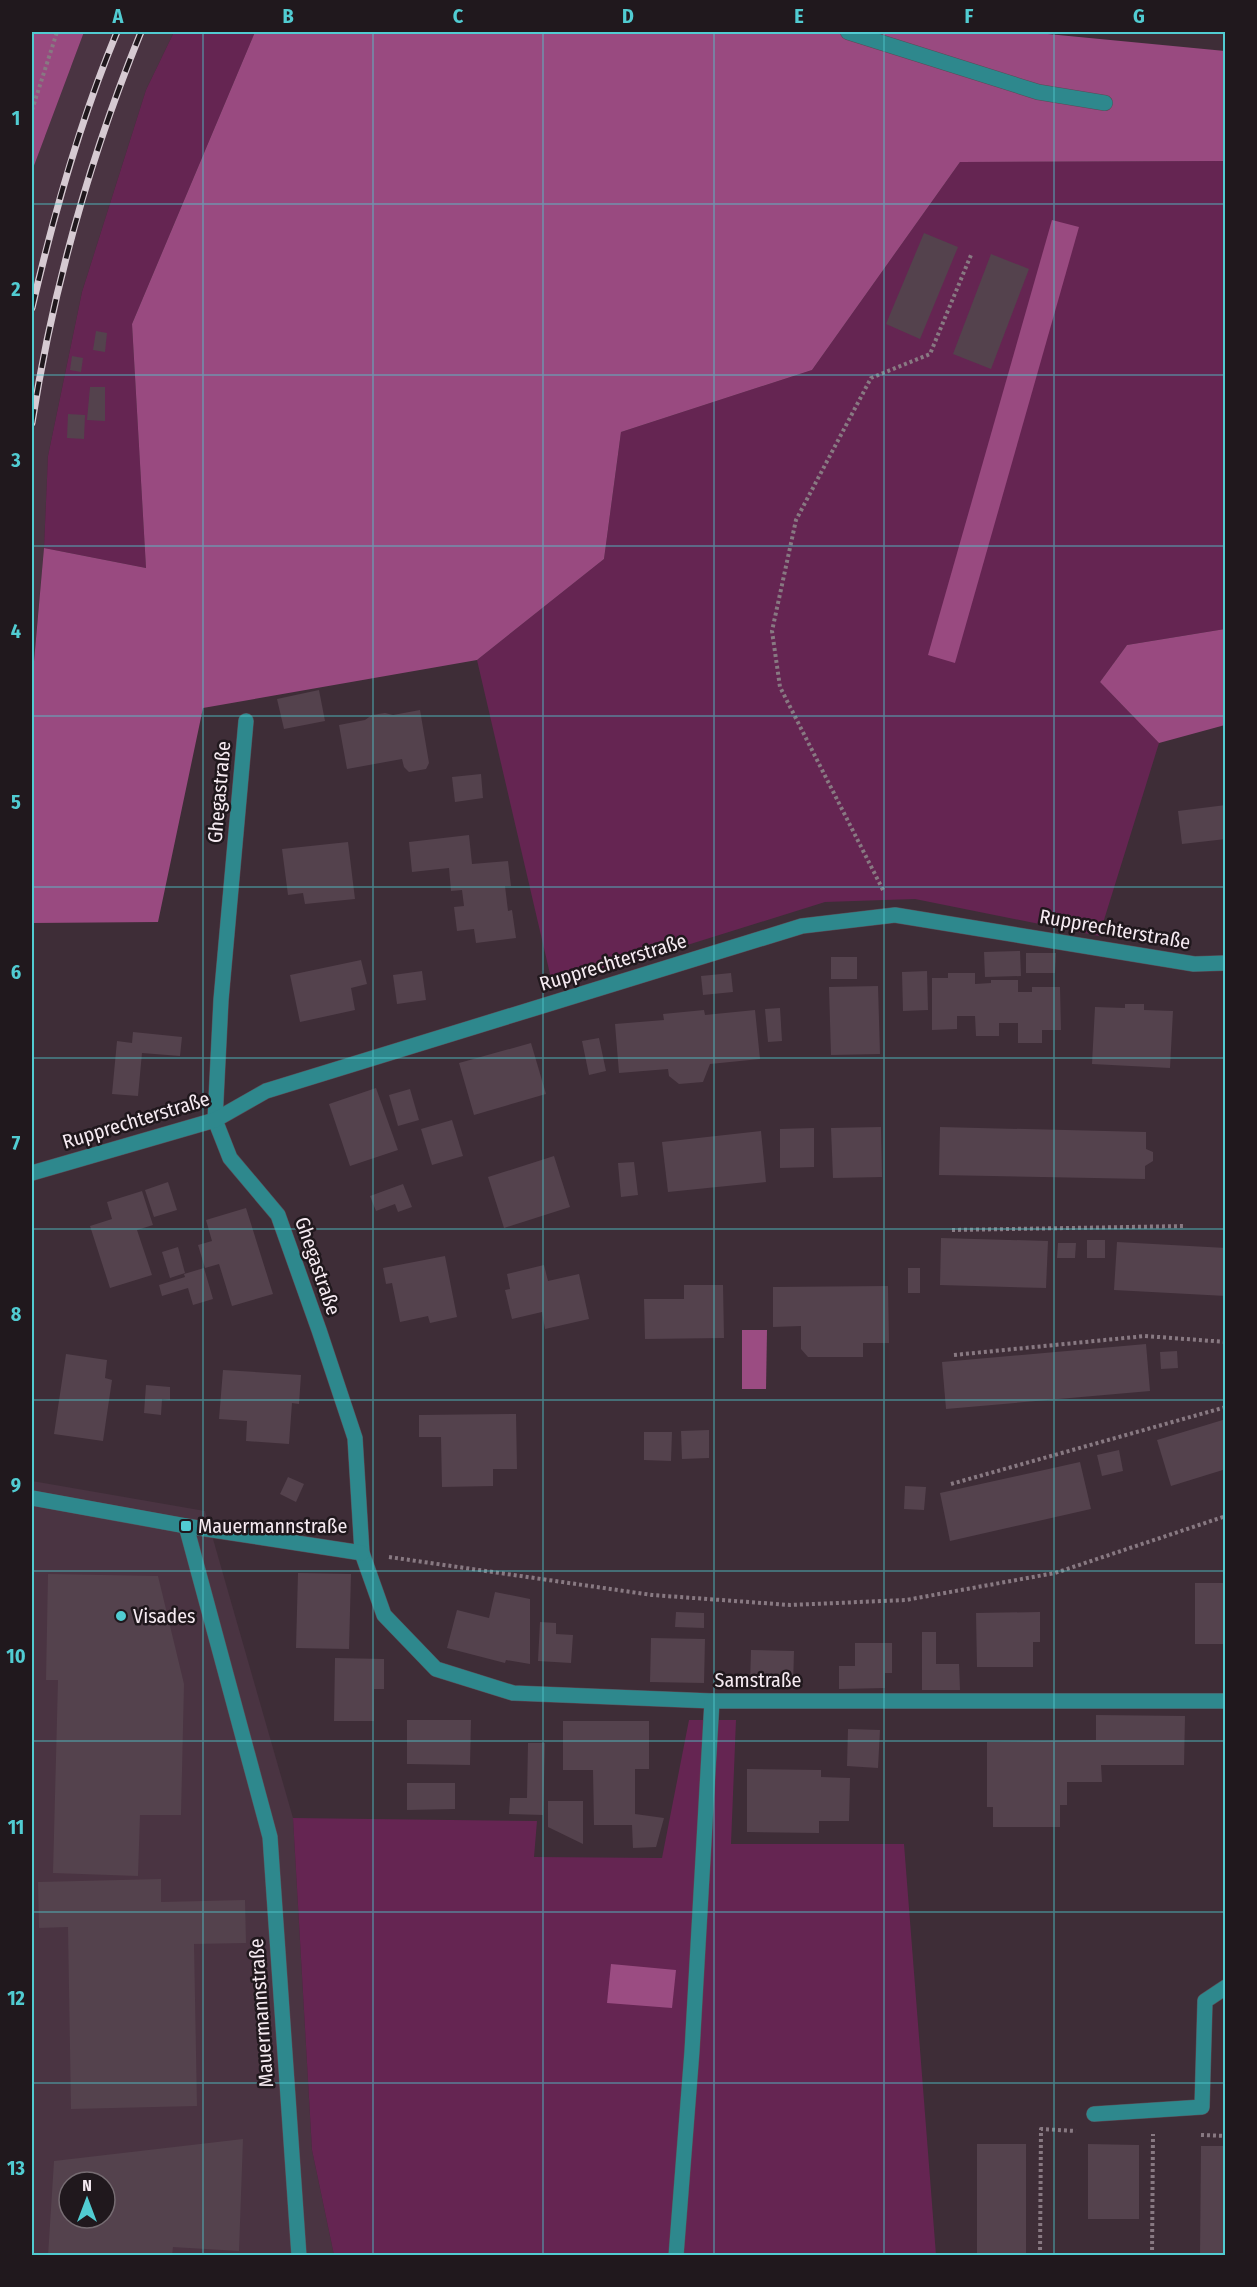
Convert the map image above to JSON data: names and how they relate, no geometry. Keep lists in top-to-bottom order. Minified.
{"streets":{"street":["Ghegastraße","Rupprechterstraße","Samstraße","Mauermannstraße"]},"crossings":[["Ghegastraße","Rupprechterstraße"],["Ghegastraße","Samstraße"]],"places":{"transit":["Mauermannstraße"],"other":["Visades"]},"north":"top","grid":{"columns":["A","B","C","D","E","F","G"],"rows":["1","2","3","4","5","6","7","8","9","10","11","12","13"]}}
